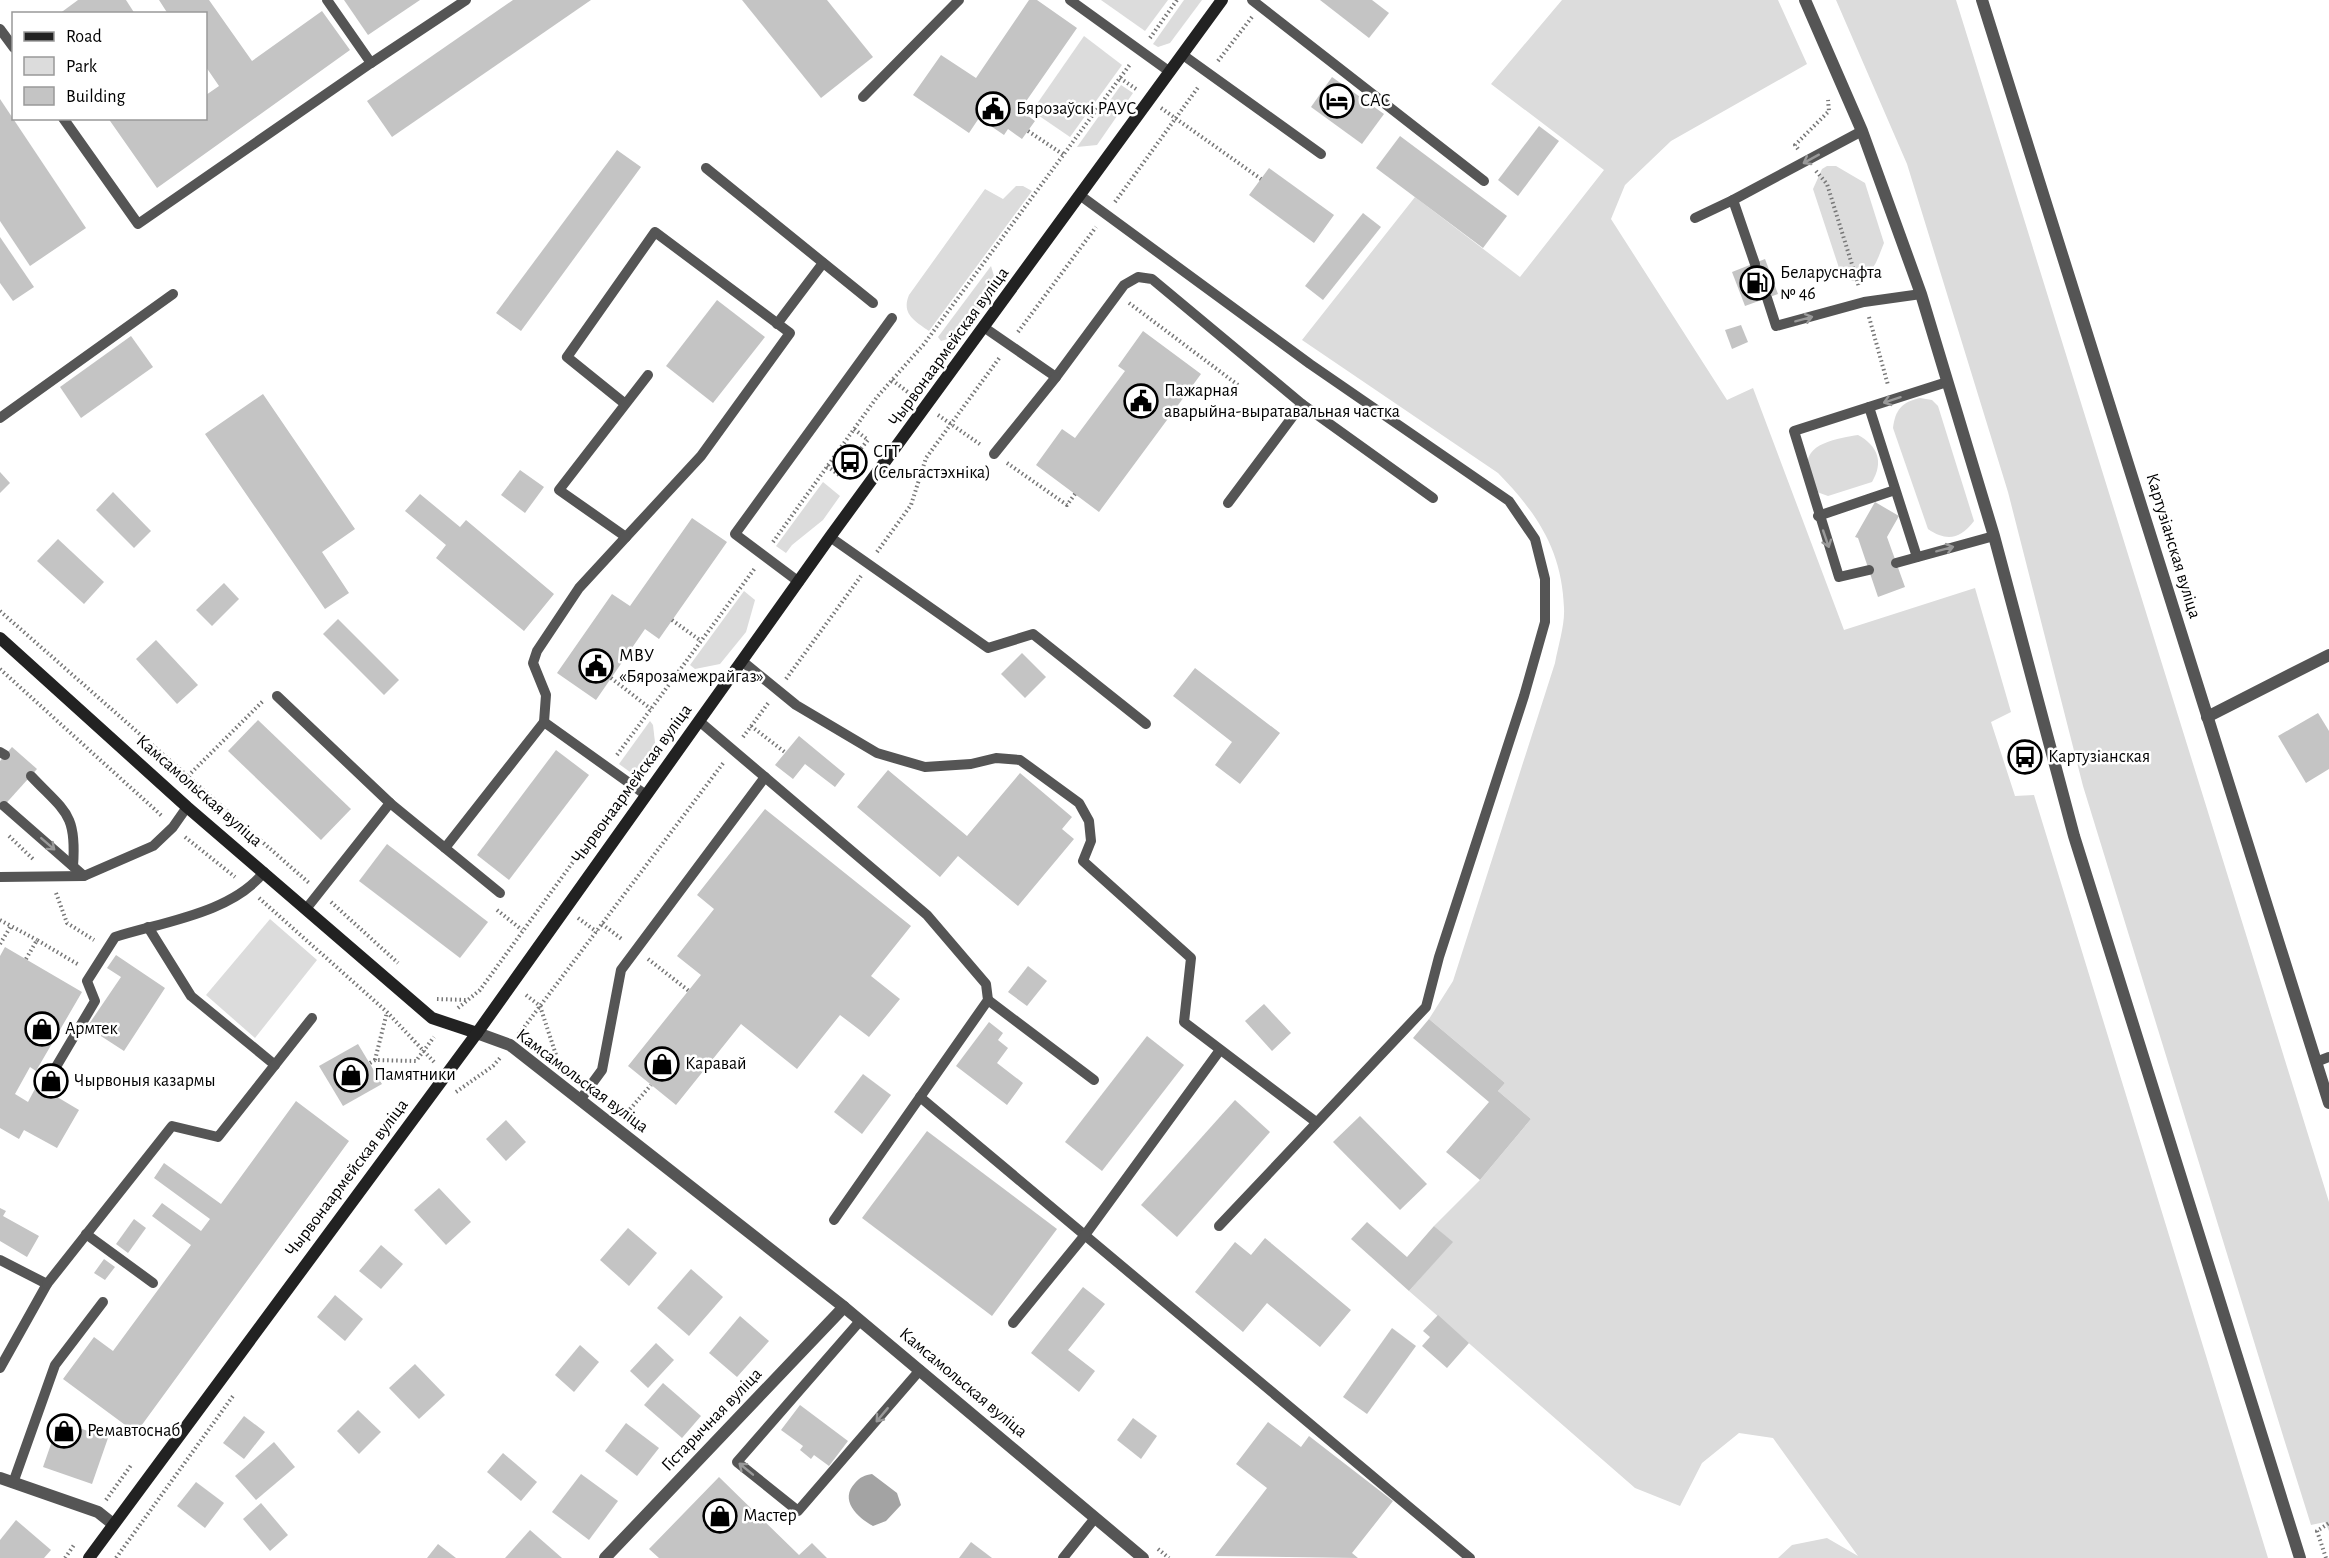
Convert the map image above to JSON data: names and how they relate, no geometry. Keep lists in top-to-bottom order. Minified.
{"streets":{"main road":["Чырвонаармейская вуліца","Камсамольская вуліца"],"street":["Картузіанская вуліца","Гістарычная вуліца"]},"crossings":[["Чырвонаармейская вуліца","Камсамольская вуліца"],["Камсамольская вуліца","Гістарычная вуліца"]],"places":{"hotel":["САС"],"public building":["Бярозаўскі РАУС","Пажарная аварыйна-выратавальная частка","МВУ «Бярозамежрайгаз»"],"fuel station":["Беларуснафта № 46"],"bus stop":["СГТ (Сельгастэхніка)","Картузіанская"],"shop":["Армтек","Каравай","Памятники","Чырвоныя казармы","Ремавтоснаб","Мастер"]},"legend":["Road","Park","Building"]}
